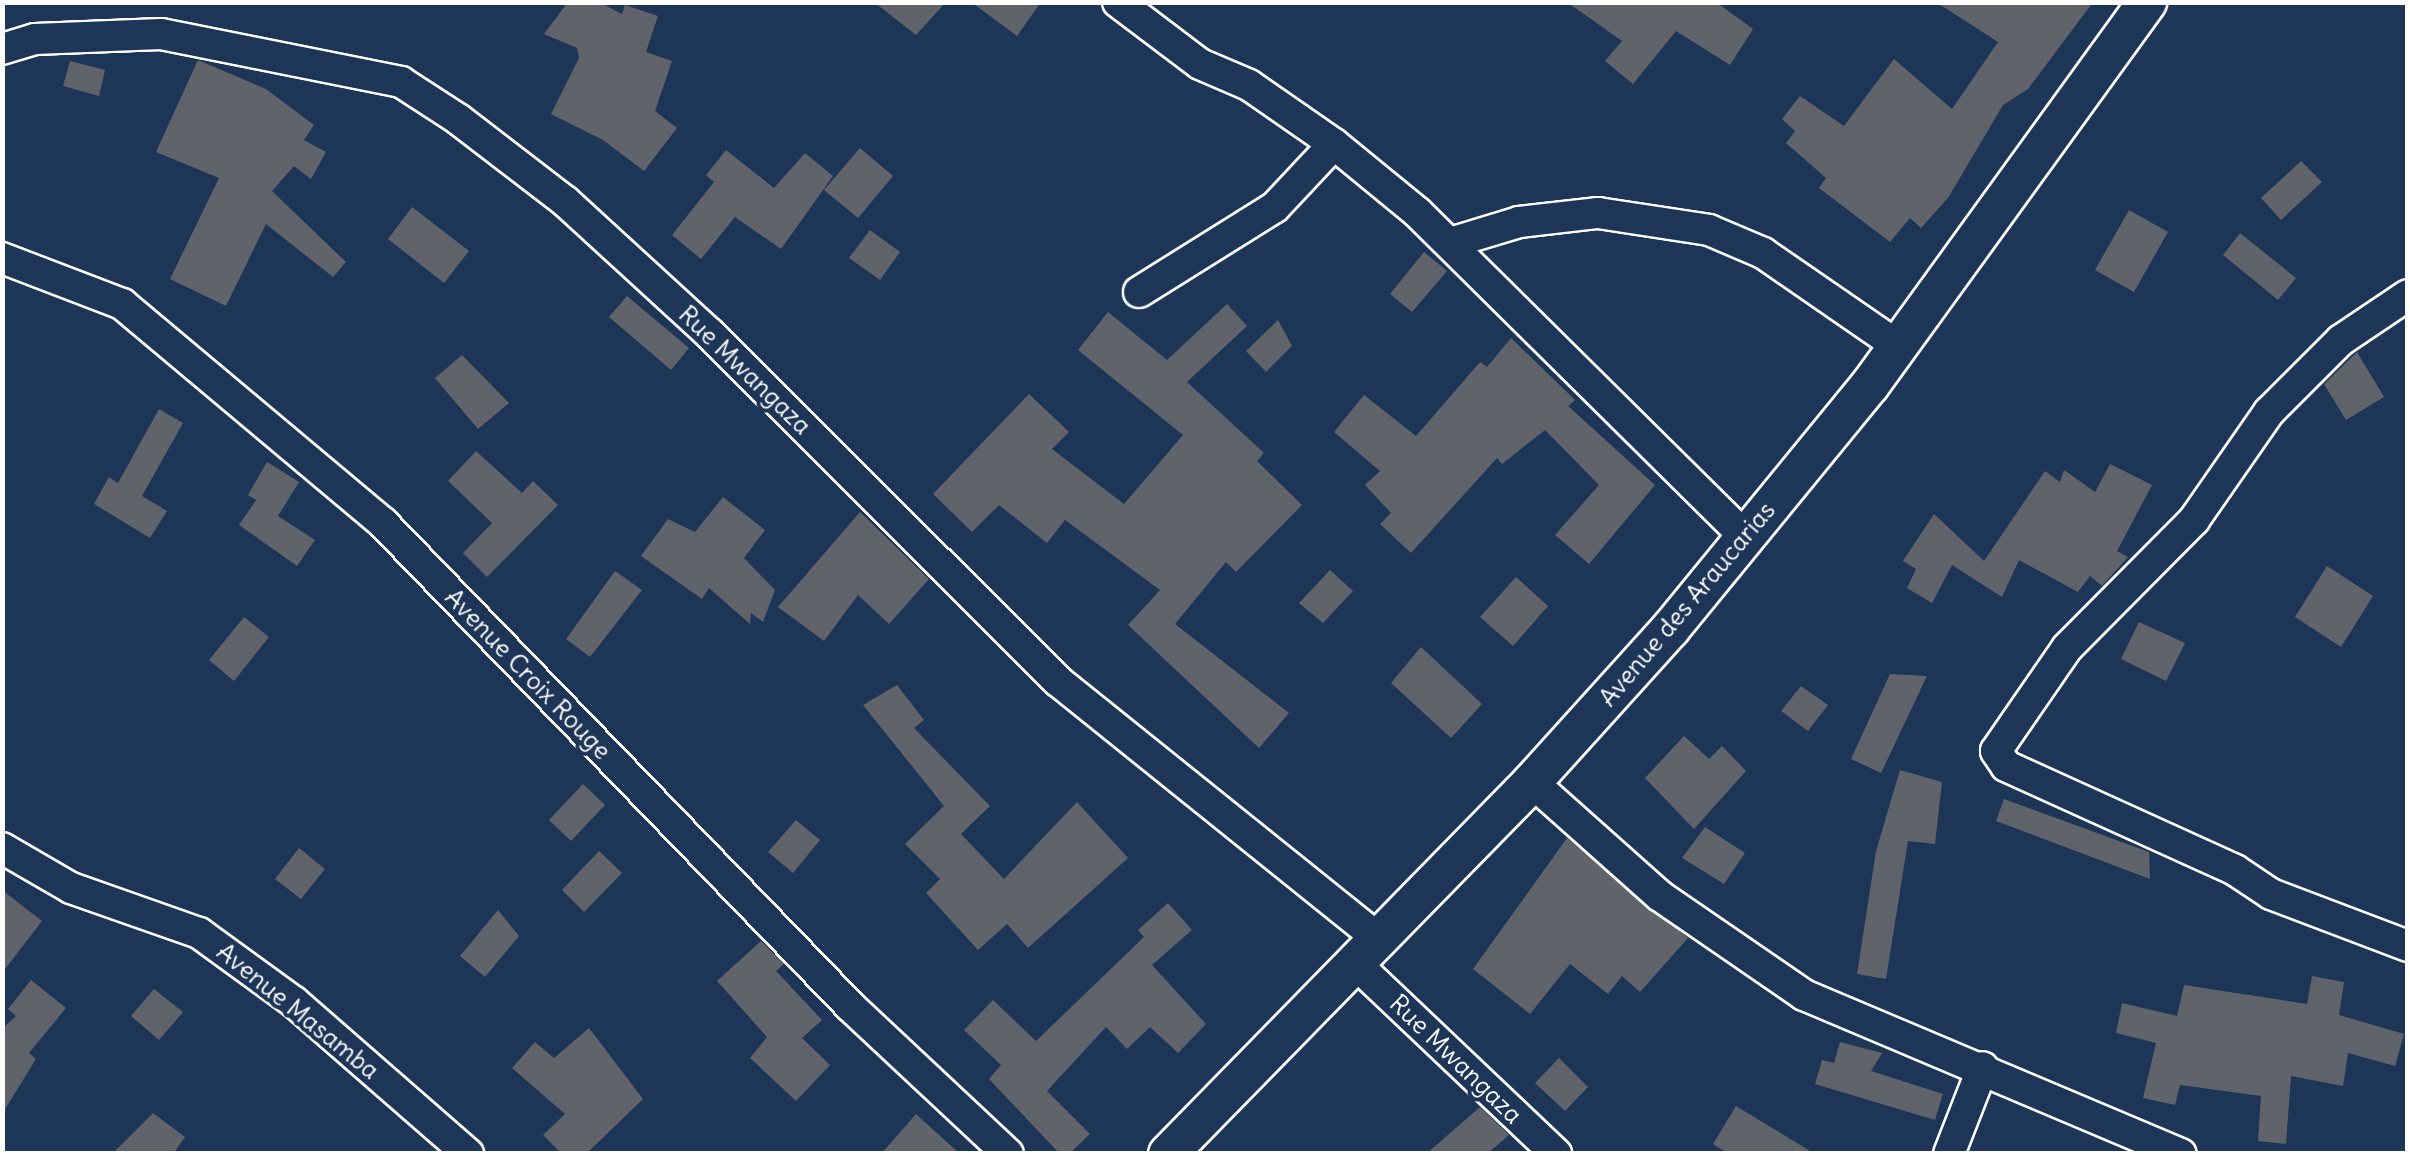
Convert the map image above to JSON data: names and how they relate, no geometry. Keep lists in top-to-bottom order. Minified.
{"streets":{"street":["Rue Mwangaza","Avenue des Araucarias","Avenue Croix Rouge","Avenue Masamba"]},"crossings":[["Rue Mwangaza","Avenue des Araucarias"]]}
